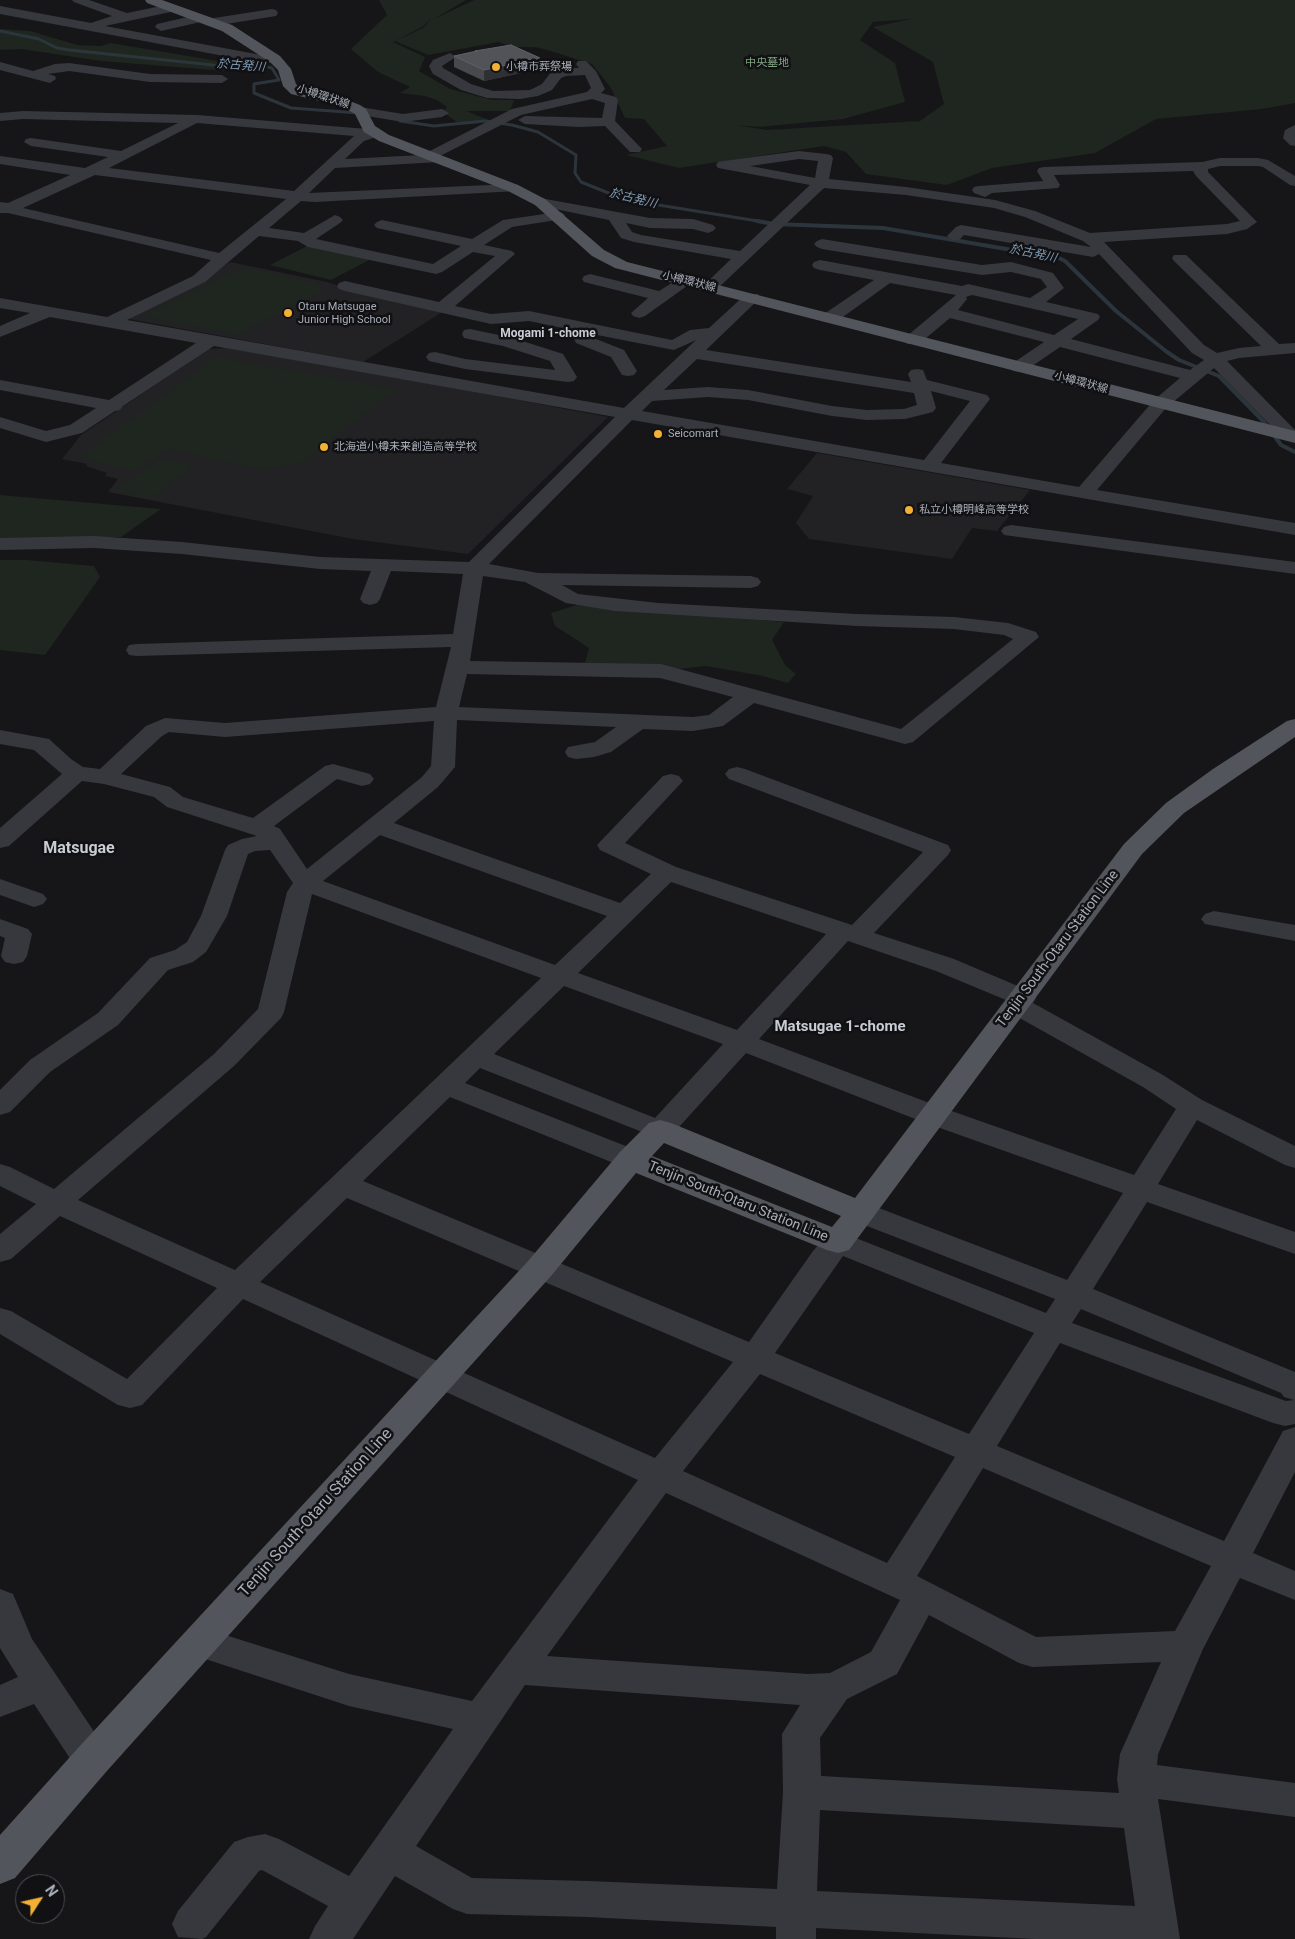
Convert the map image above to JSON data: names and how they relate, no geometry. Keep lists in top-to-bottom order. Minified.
{"streets":{"main road":["小樽環状線","Tenjin South-Otaru Station Line"]},"districts":["Mogami 1-chome","Matsugae","Matsugae 1-chome"],"water":["於古発川"],"parks":["中央墓地"],"places":["小樽市葬祭場","Otaru Matsugae Junior High School","Seicomart","北海道小樽未来創造高等学校","私立小樽明峰高等学校"],"north":"top right"}
